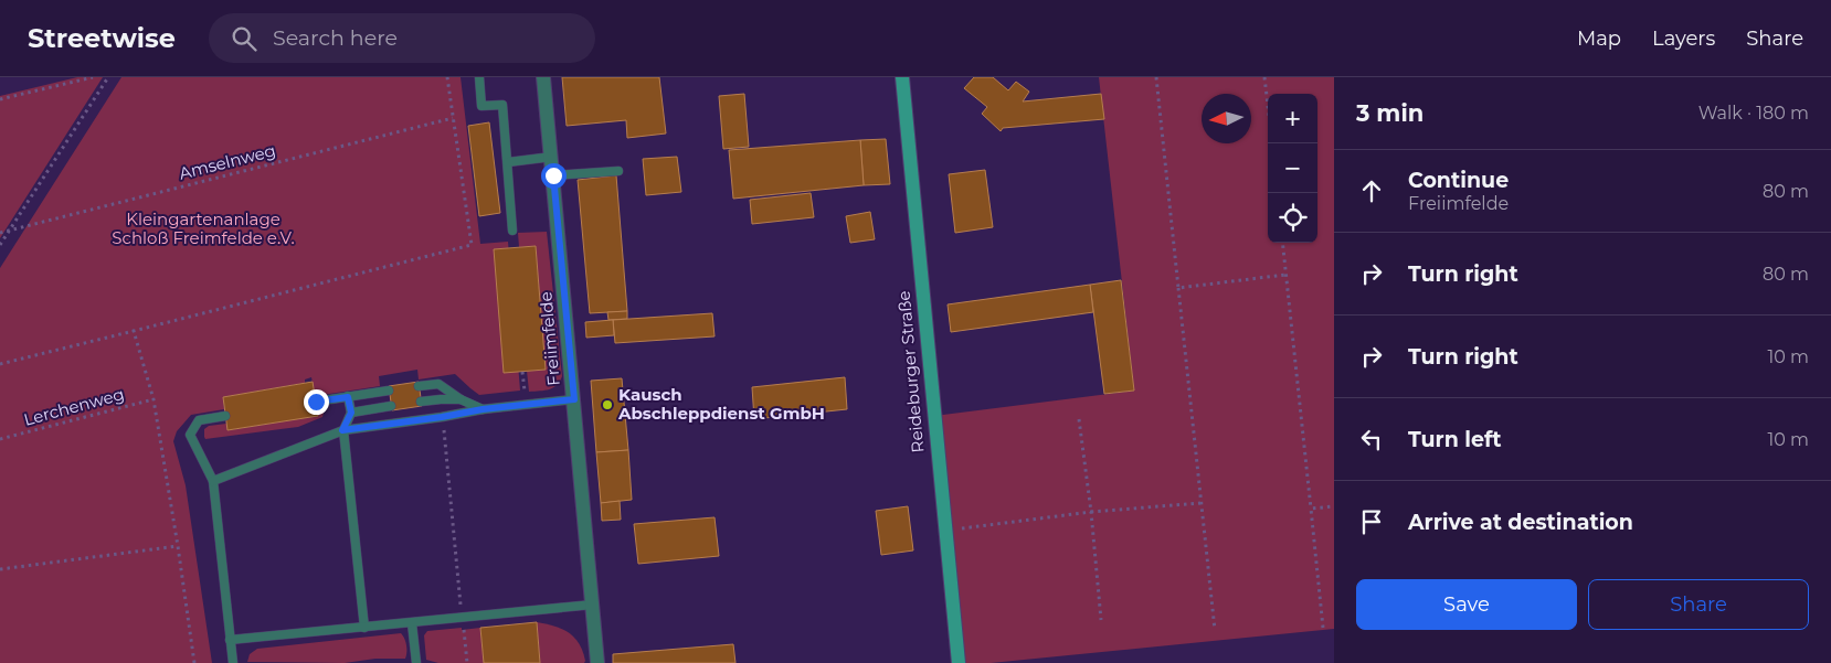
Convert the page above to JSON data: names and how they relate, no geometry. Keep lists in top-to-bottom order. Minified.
{"streets":{"street":["Freiimfelde","Reideburger Straße"],"path":["Amselnweg","Lerchenweg"]},"parks":["Kleingartenanlage Schloß Freimfelde e.V."],"places":["Kausch Abschleppdienst GmbH"],"north":"left","page":{"header":"Streetwise","search":"Search here","nav":["Map","Layers","Share"],"heading":["3 min","Walk · 180 m"],"map_buttons":["+","−"],"list":[["Continue","Freiimfelde","80 m"],["Turn right","80 m"],["Turn right","10 m"],["Turn left","10 m"],"Arrive at destination"],"buttons":["Save","Share"]}}
